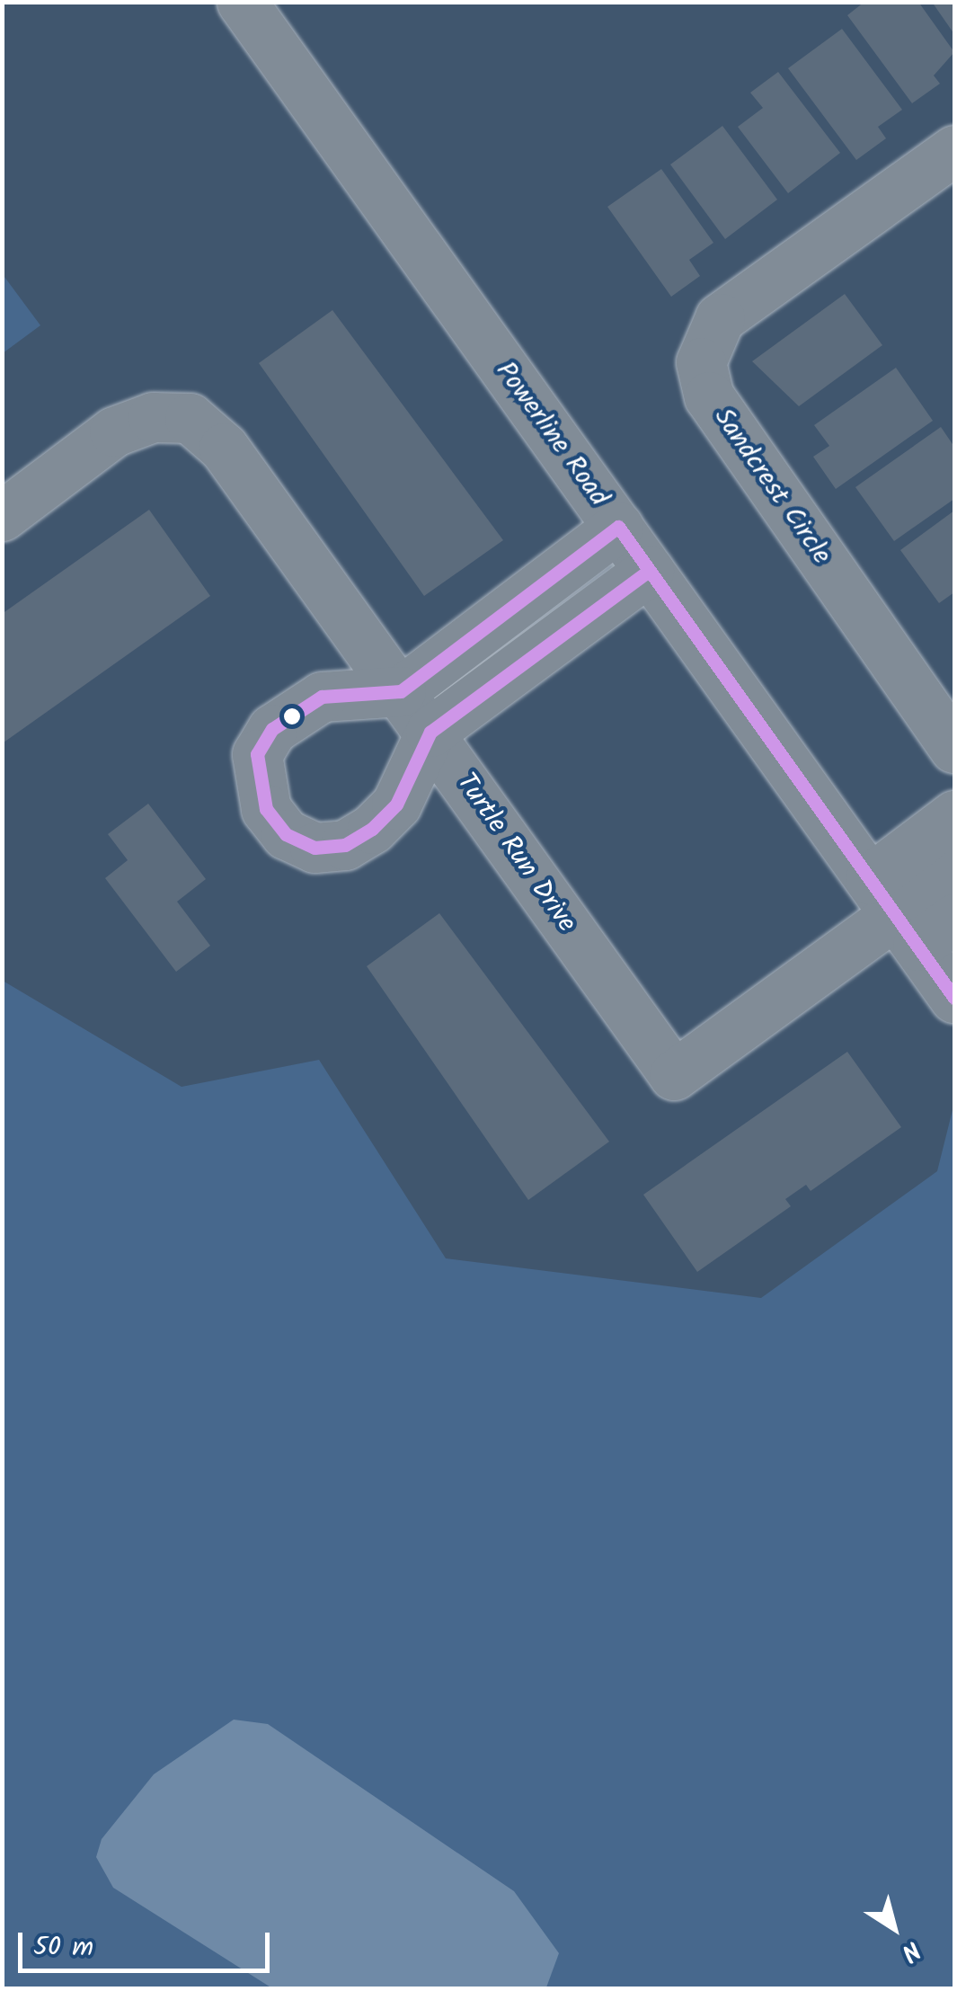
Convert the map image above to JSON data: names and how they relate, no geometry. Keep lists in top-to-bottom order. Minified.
{"streets":{"street":["Powerline Road","Sandcrest Circle","Turtle Run Drive"]},"crossings":[["Powerline Road","Turtle Run Drive"]],"scale_bar":"50 m","north":"bottom right"}
